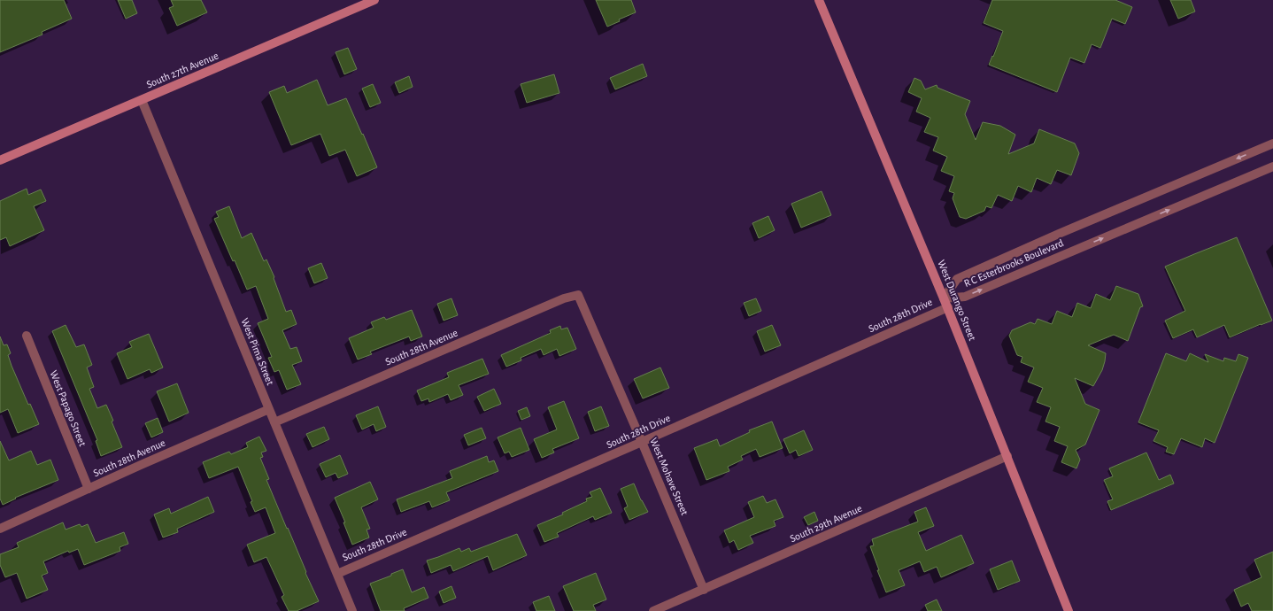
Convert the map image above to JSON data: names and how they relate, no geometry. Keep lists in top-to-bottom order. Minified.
{"streets":{"street":["South 27th Avenue","R C Esterbrooks Boulevard","West Durango Street","South 28th Drive","South 28th Avenue","West Pima Street","West Papago Street","West Mohave Street","South 29th Avenue"]},"crossings":[["South 27th Avenue","West Pima Street"],["R C Esterbrooks Boulevard","West Durango Street"],["West Durango Street","South 28th Drive"],["West Durango Street","South 29th Avenue"],["South 28th Drive","West Pima Street"],["South 28th Drive","West Mohave Street"],["South 28th Avenue","West Pima Street"],["South 28th Avenue","West Papago Street"],["South 28th Avenue","West Mohave Street"],["West Mohave Street","South 29th Avenue"]]}
